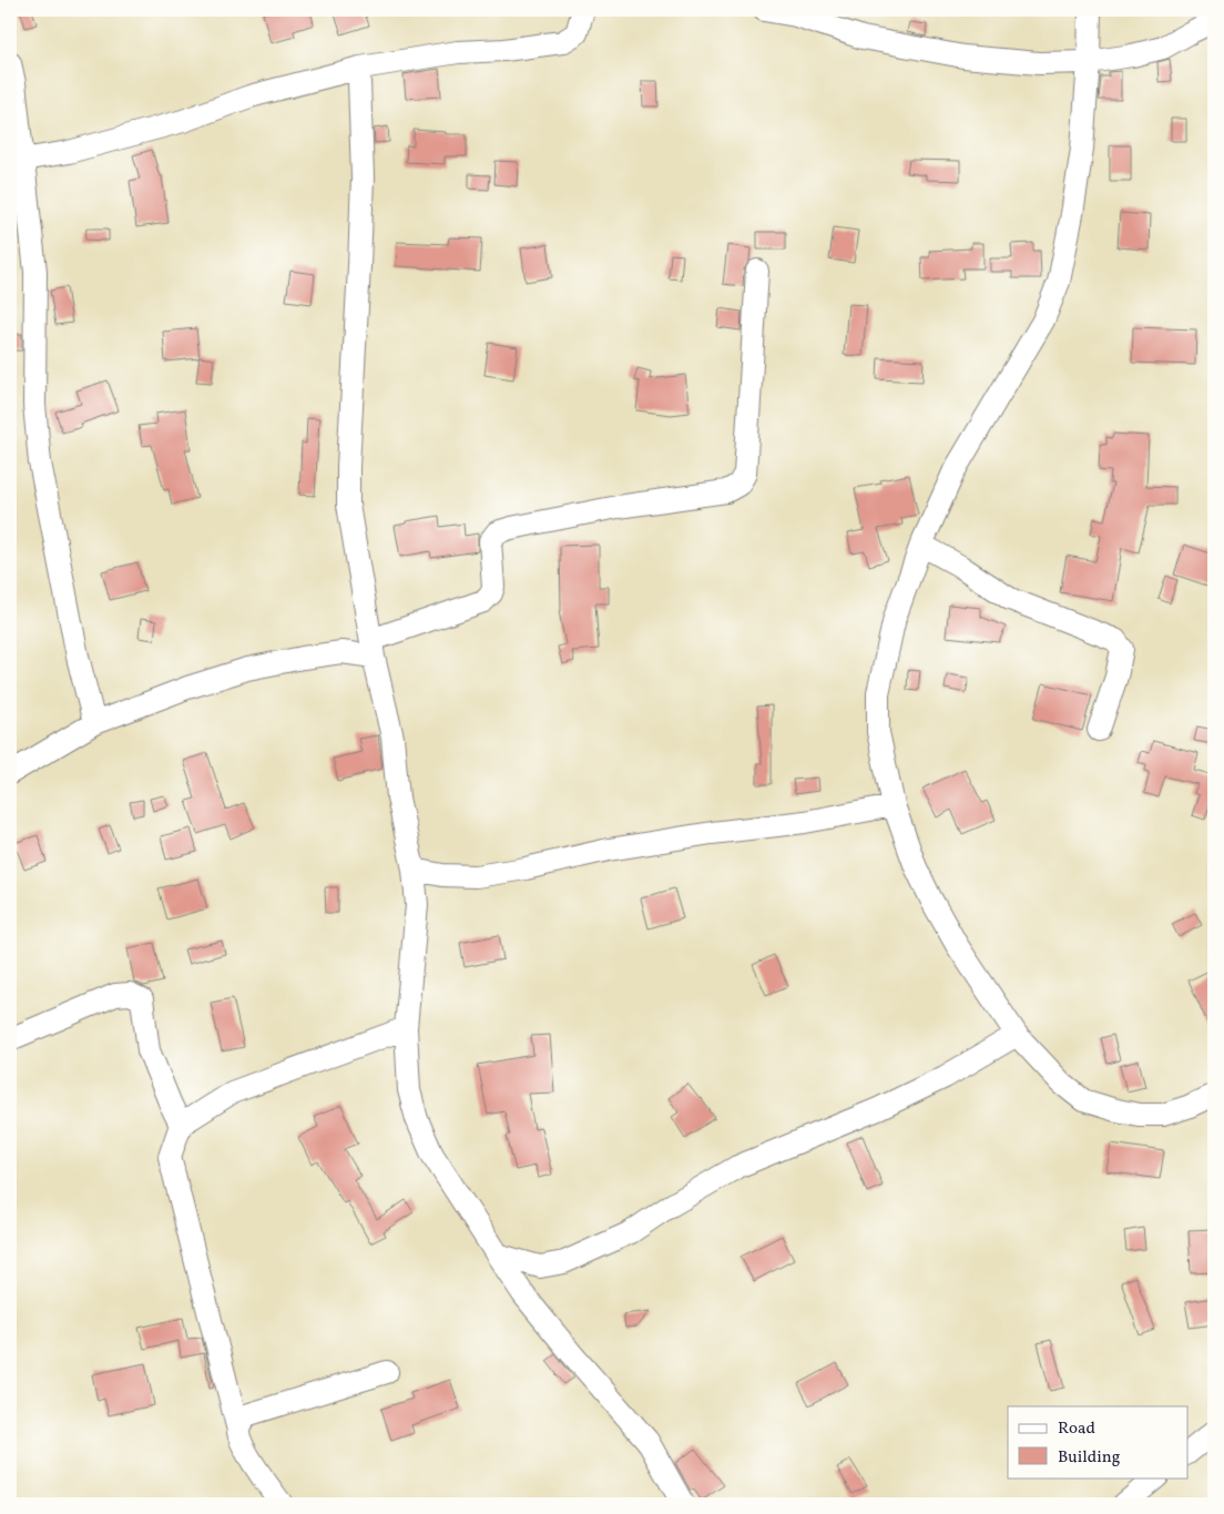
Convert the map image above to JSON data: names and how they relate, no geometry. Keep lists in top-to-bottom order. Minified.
{"legend":["Road","Building"]}
